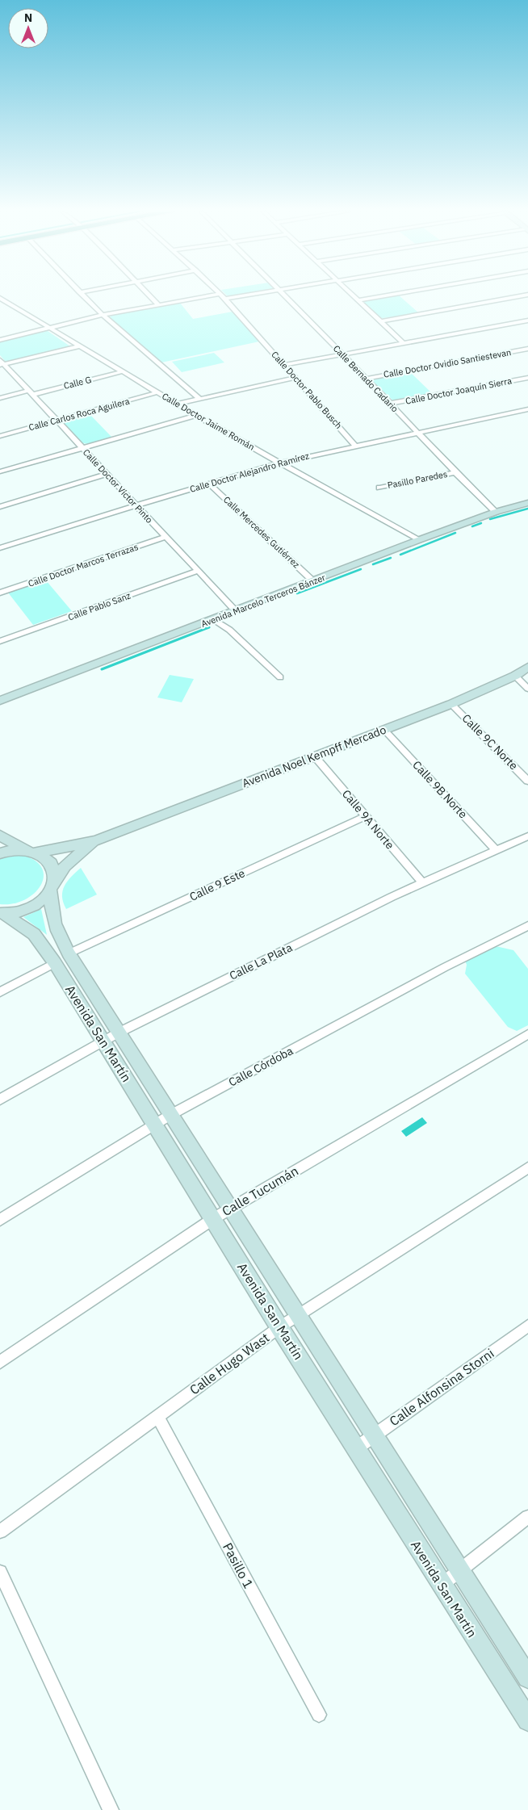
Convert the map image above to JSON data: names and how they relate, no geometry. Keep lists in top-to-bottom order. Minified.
{"streets":{"main road":["Avenida Marcelo Terceros Bánzer","Avenida Noel Kempff Mercado","Avenida San Martín"],"street":["Calle Doctor Ovidio Santiestevan","Calle Bernado Cadario","Calle G","Calle Doctor Pablo Busch","Calle Doctor Joaquín Sierra","Calle Carlos Roca Aguilera","Calle Doctor Jaime Román","Calle Doctor Alejandro Ramírez","Pasillo Paredes","Calle Doctor Víctor Pinto","Calle Mercedes Gutiérrez","Calle Doctor Marcos Terrazas","Calle Pablo Sanz","Calle 9C Norte","Calle 9B Norte","Calle 9A Norte","Calle 9 Este","Calle La Plata","Calle Córdoba","Calle Tucumán","Calle Hugo Wast","Calle Alfonsina Storni","Pasillo 1"]},"crossings":[["Calle Doctor Ovidio Santiestevan","Calle Bernado Cadario"],["Calle Bernado Cadario","Calle Doctor Joaquín Sierra"],["Calle Bernado Cadario","Calle Doctor Alejandro Ramírez"],["Calle Bernado Cadario","Pasillo Paredes"],["Calle Bernado Cadario","Avenida Marcelo Terceros Bánzer"],["Calle G","Calle Doctor Jaime Román"],["Calle G","Calle Doctor Víctor Pinto"],["Calle Doctor Pablo Busch","Calle Doctor Alejandro Ramírez"],["Calle Carlos Roca Aguilera","Calle Doctor Jaime Román"],["Calle Carlos Roca Aguilera","Calle Doctor Víctor Pinto"],["Calle Doctor Jaime Román","Calle Doctor Alejandro Ramírez"],["Calle Doctor Jaime Román","Avenida Marcelo Terceros Bánzer"],["Calle Doctor Alejandro Ramírez","Calle Doctor Víctor Pinto"],["Calle Doctor Alejandro Ramírez","Calle Mercedes Gutiérrez"],["Calle Doctor Víctor Pinto","Calle Doctor Marcos Terrazas"],["Calle Doctor Víctor Pinto","Avenida Marcelo Terceros Bánzer"],["Calle Doctor Víctor Pinto","Calle Pablo Sanz"],["Calle Mercedes Gutiérrez","Avenida Marcelo Terceros Bánzer"],["Calle 9C Norte","Avenida Noel Kempff Mercado"],["Avenida Noel Kempff Mercado","Calle 9B Norte"],["Avenida Noel Kempff Mercado","Calle 9A Norte"],["Avenida Noel Kempff Mercado","Avenida San Martín"],["Calle 9B Norte","Calle La Plata"],["Calle 9A Norte","Calle 9 Este"],["Calle 9A Norte","Calle La Plata"],["Calle 9 Este","Avenida San Martín"],["Calle La Plata","Avenida San Martín"],["Avenida San Martín","Calle Córdoba"],["Avenida San Martín","Calle Tucumán"],["Avenida San Martín","Calle Hugo Wast"],["Avenida San Martín","Calle Alfonsina Storni"],["Calle Hugo Wast","Pasillo 1"]],"north":"top"}
